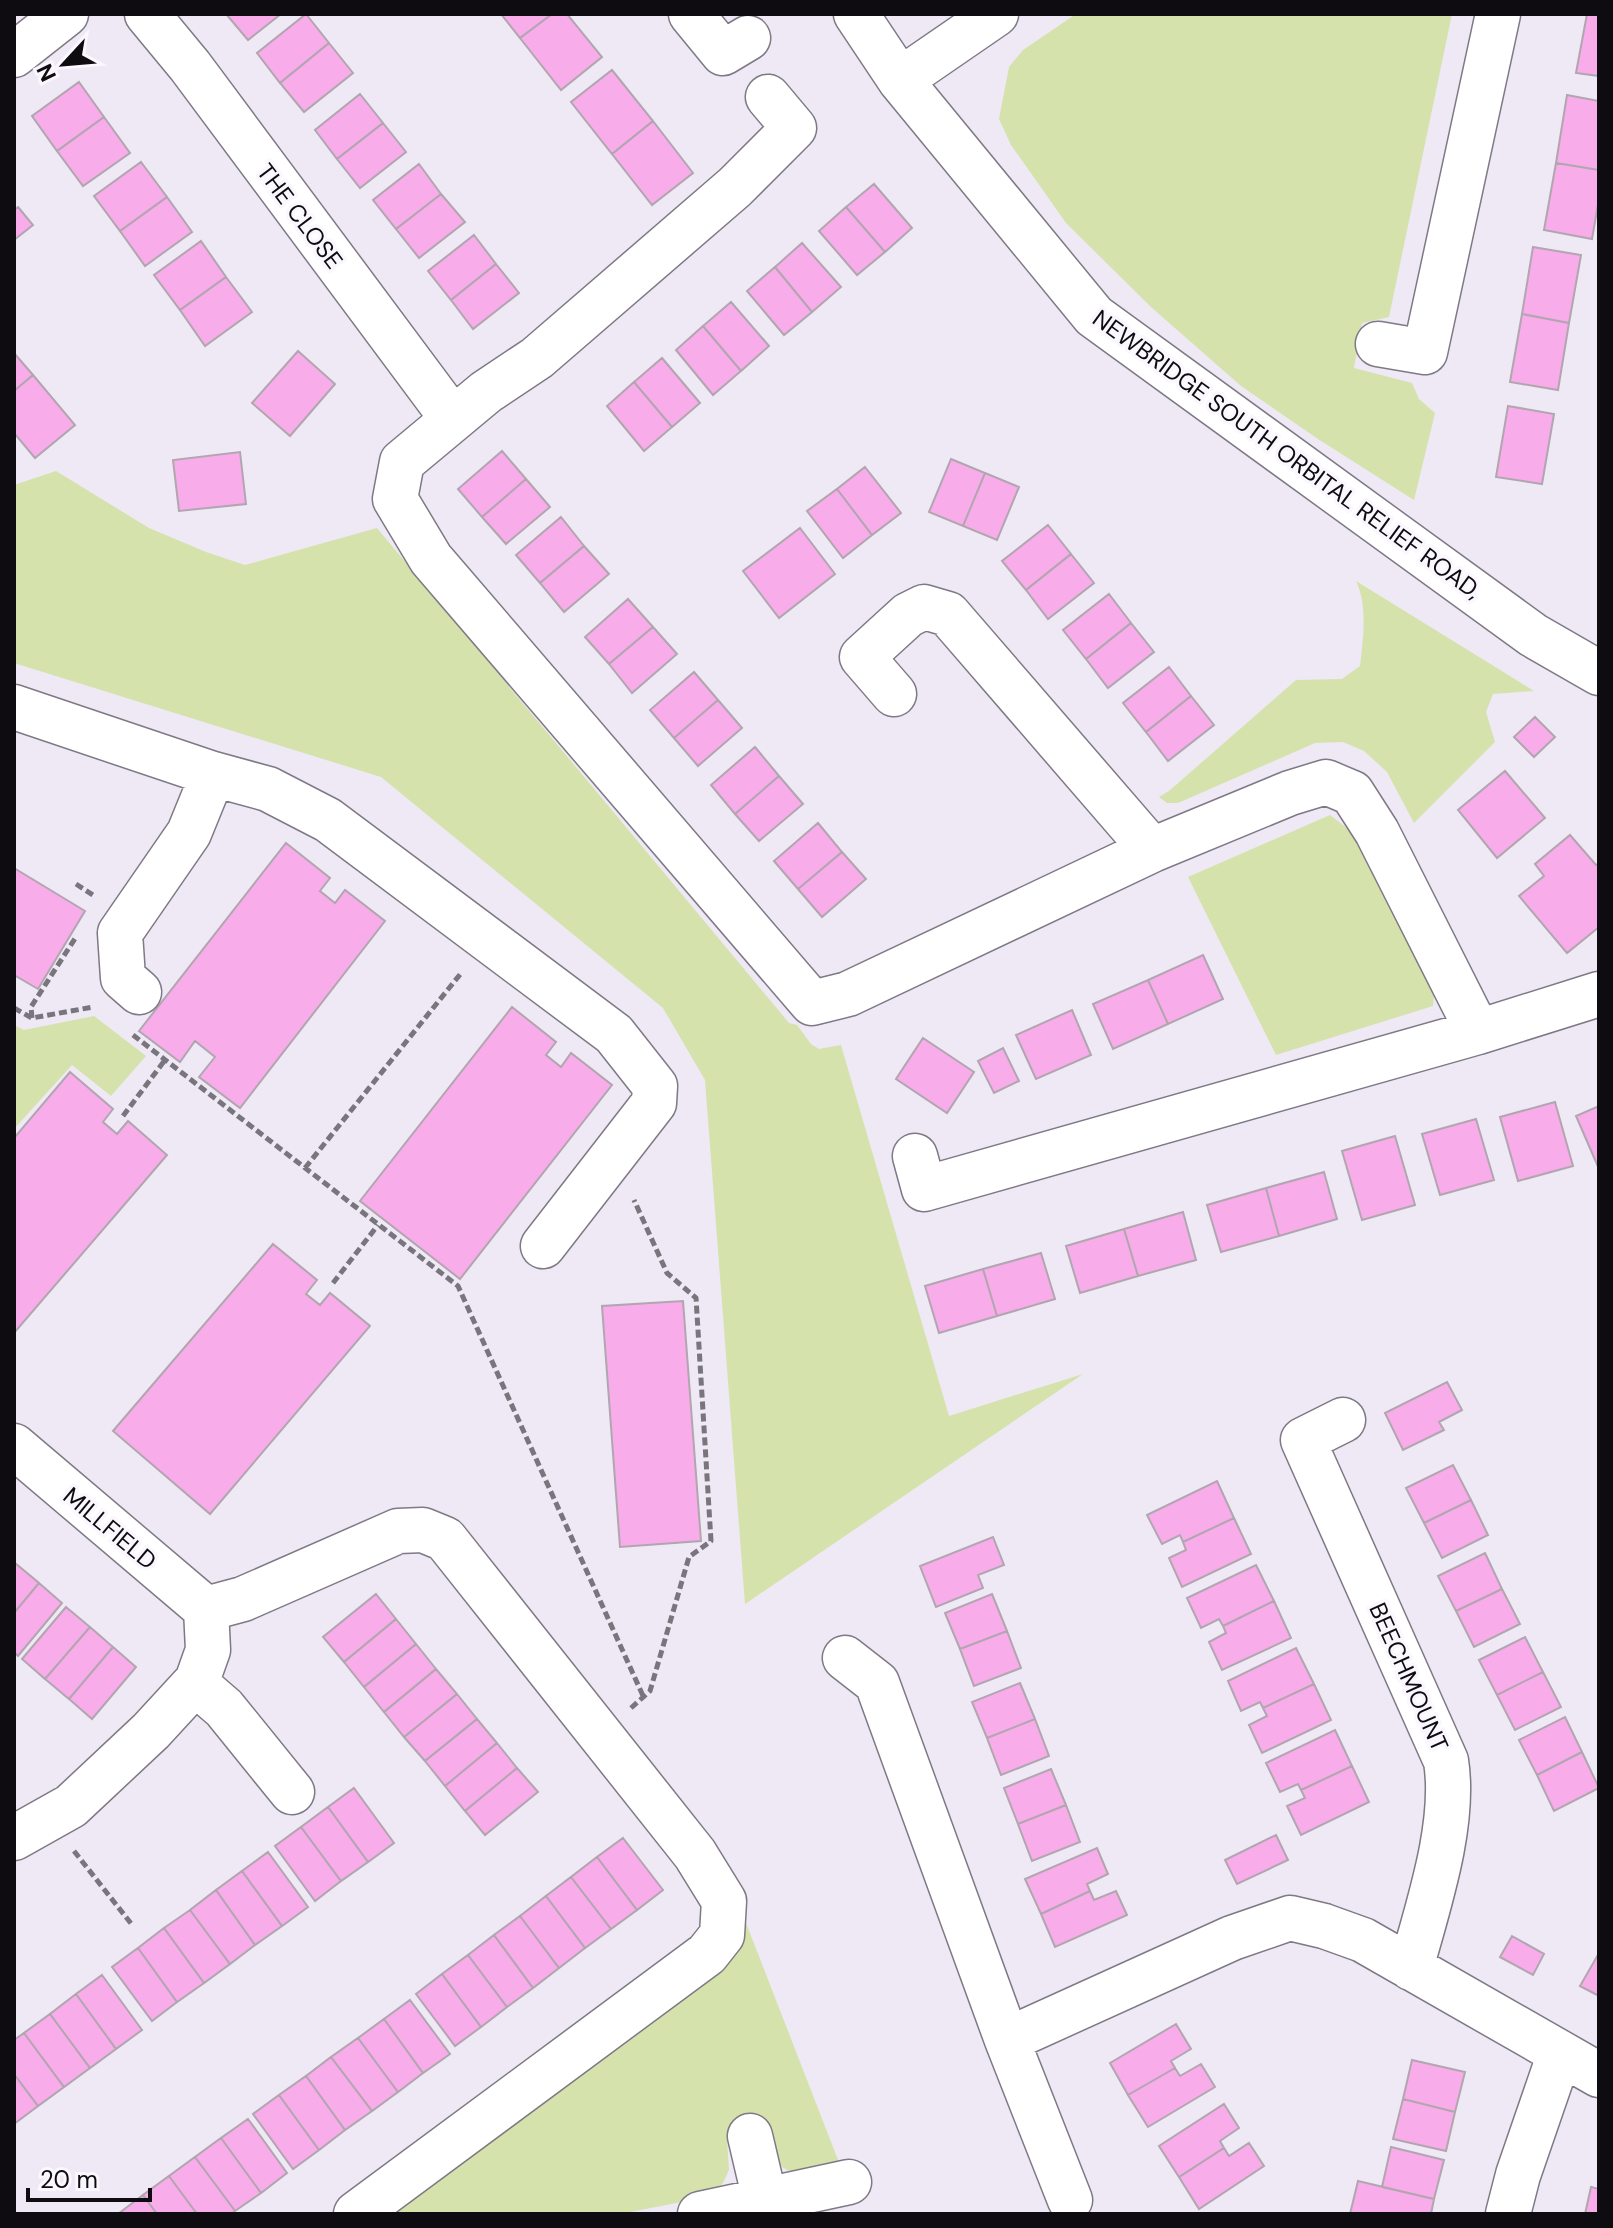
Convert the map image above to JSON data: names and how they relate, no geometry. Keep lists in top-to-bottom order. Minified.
{"streets":{"street":["THE CLOSE","NEWBRIDGE SOUTH ORBITAL RELIEF ROAD,","MILLFIELD","BEECHMOUNT"]},"scale_bar":"20 m","north":"bottom left"}
